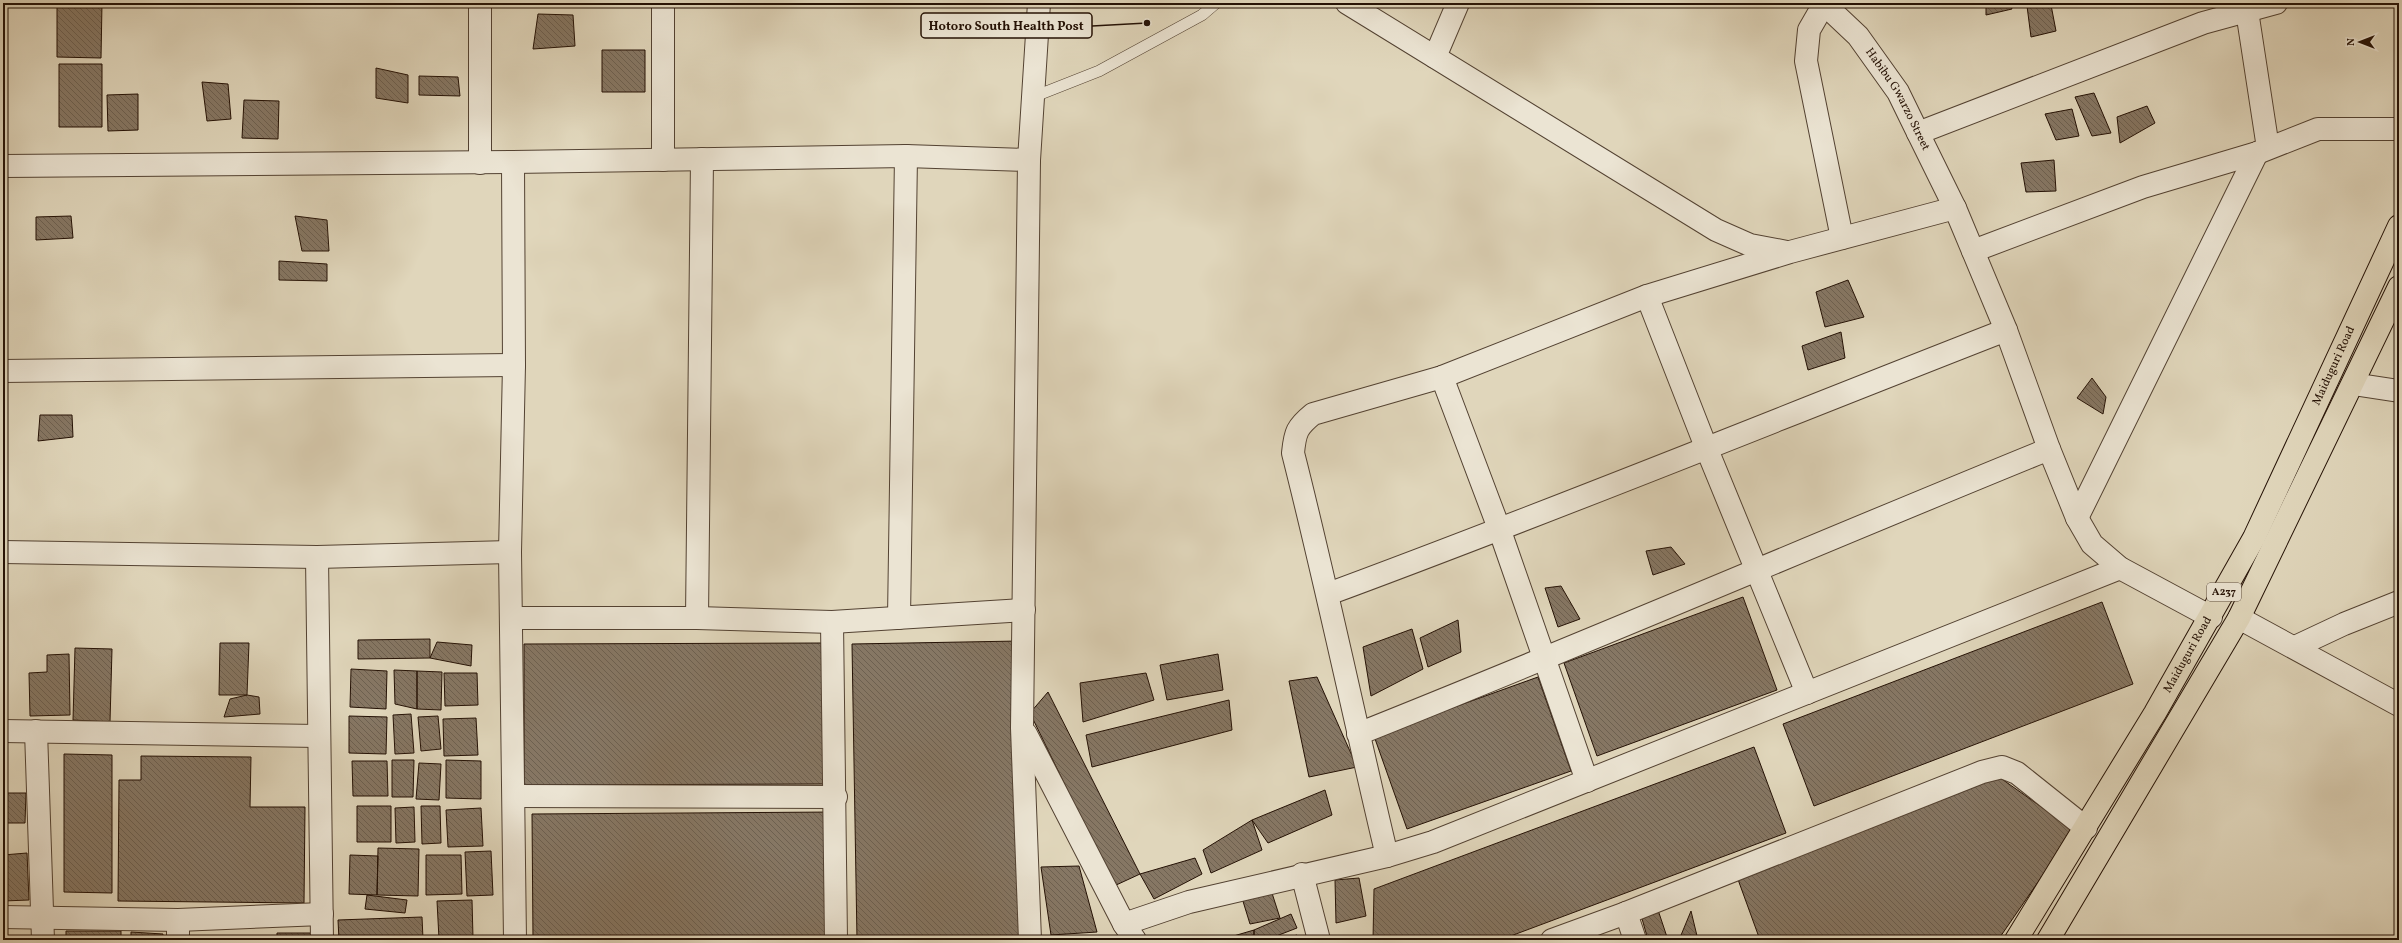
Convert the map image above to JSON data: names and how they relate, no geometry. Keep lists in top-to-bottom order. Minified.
{"streets":{"highway":["Maiduguri Road","A237"],"street":["Habibu Gwarzo Street"]},"crossings":[["Habibu Gwarzo Street","Maiduguri Road"]],"places":["Hotoro South Health Post"],"north":"left"}
